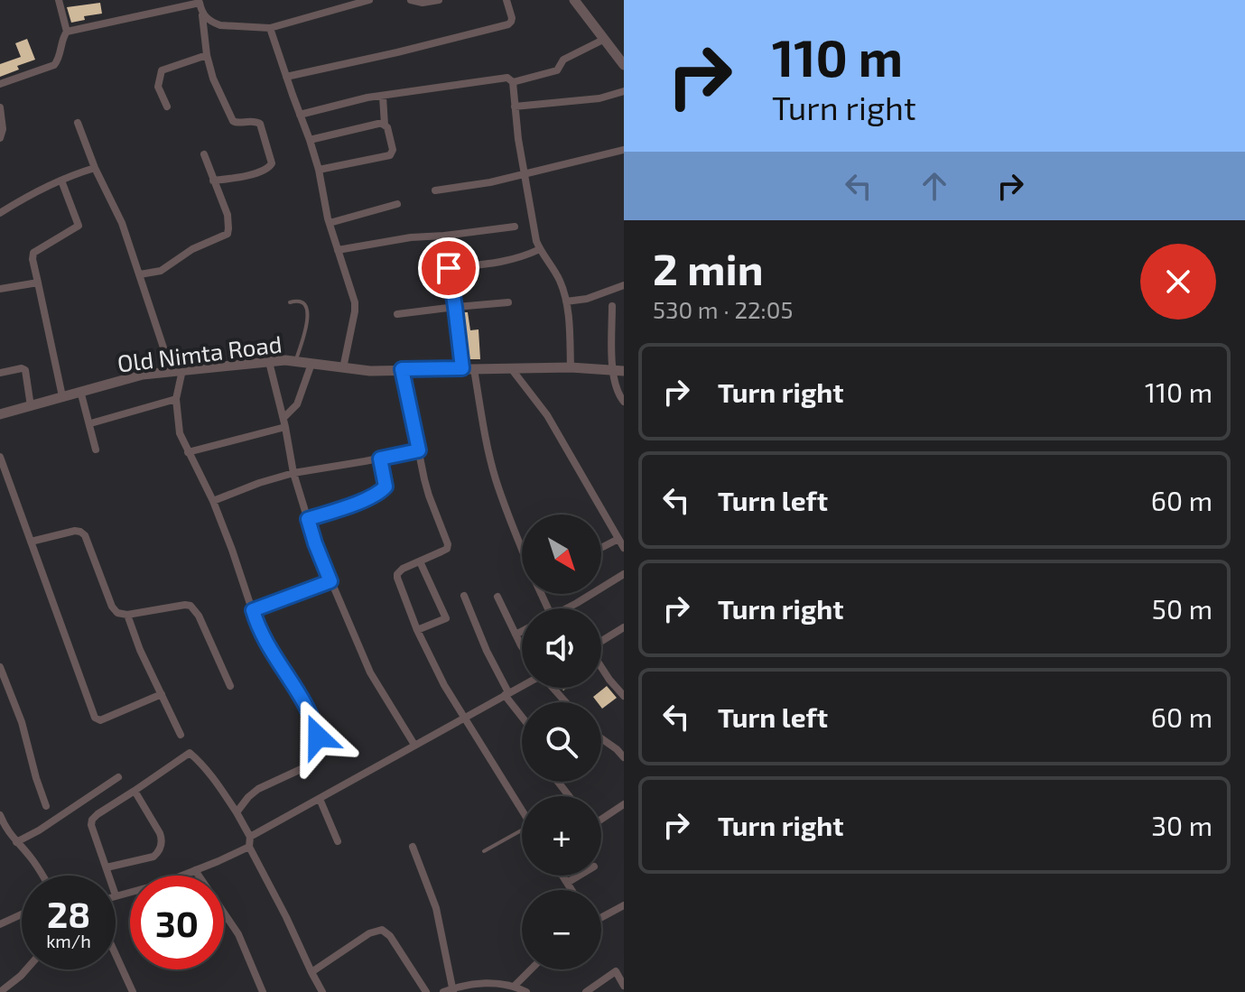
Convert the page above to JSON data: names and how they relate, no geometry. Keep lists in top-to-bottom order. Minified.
{"streets":{"street":["Old Nimta Road"]},"north":"bottom right","page":{"turn":["110 m","Turn right"],"heading":["2 min","530 m · 22:05"],"list":[{"name":"Turn right","value":"110 m"},{"name":"Turn left","value":"60 m"},{"name":"Turn right","value":"50 m"},{"name":"Turn left","value":"60 m"},{"name":"Turn right","value":"30 m"}],"map_buttons":["+","−"],"speed":"28 km/h","limit":"30"}}
